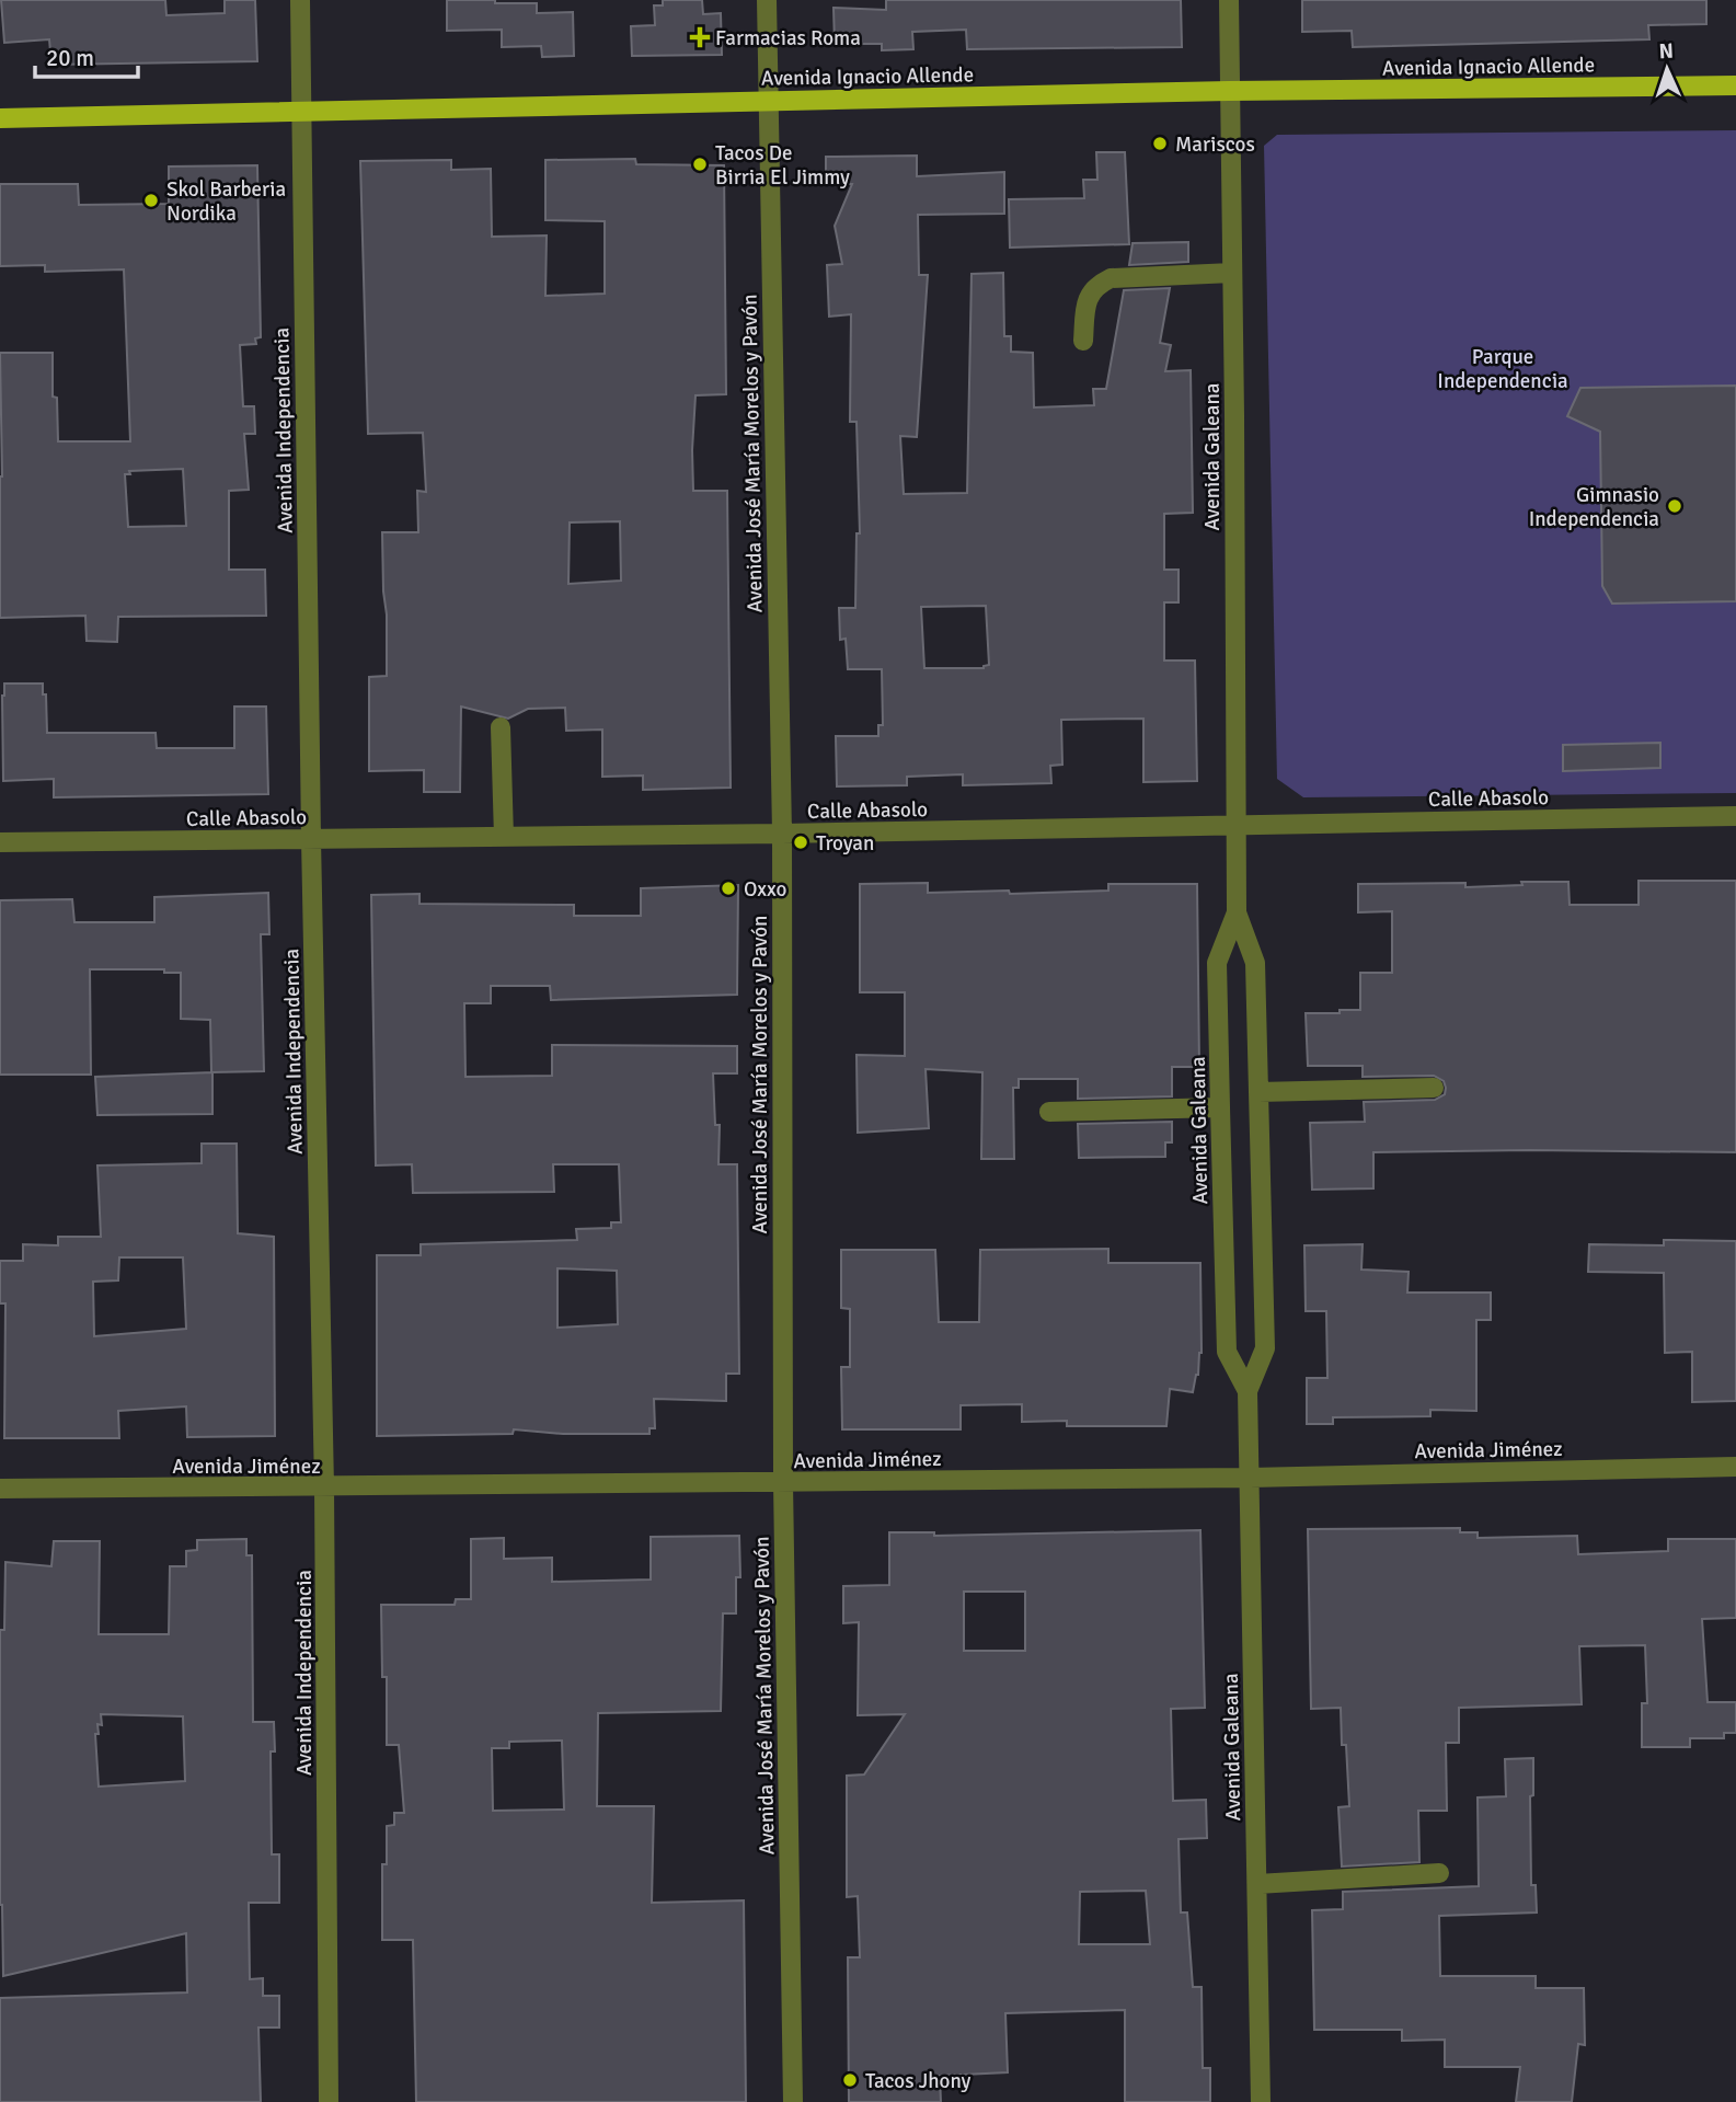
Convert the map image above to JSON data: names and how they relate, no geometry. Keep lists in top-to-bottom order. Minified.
{"streets":{"main road":["Avenida Ignacio Allende"],"street":["Avenida Independencia","Avenida José María Morelos y Pavón","Avenida Galeana","Calle Abasolo","Avenida Jiménez"]},"crossings":[["Avenida Ignacio Allende","Avenida Independencia"],["Avenida Ignacio Allende","Avenida José María Morelos y Pavón"],["Avenida Ignacio Allende","Avenida Galeana"],["Avenida Independencia","Calle Abasolo"],["Avenida Independencia","Avenida Jiménez"],["Avenida José María Morelos y Pavón","Calle Abasolo"],["Avenida José María Morelos y Pavón","Avenida Jiménez"],["Avenida Galeana","Calle Abasolo"],["Avenida Galeana","Avenida Jiménez"]],"parks":["Parque Independencia"],"places":{"health":["Farmacias Roma"],"other":["Mariscos","Tacos De Birria El Jimmy","Skol Barberia Nordika","Gimnasio Independencia","Troyan","Oxxo","Tacos Jhony"]},"scale_bar":"20 m","north":"top"}
